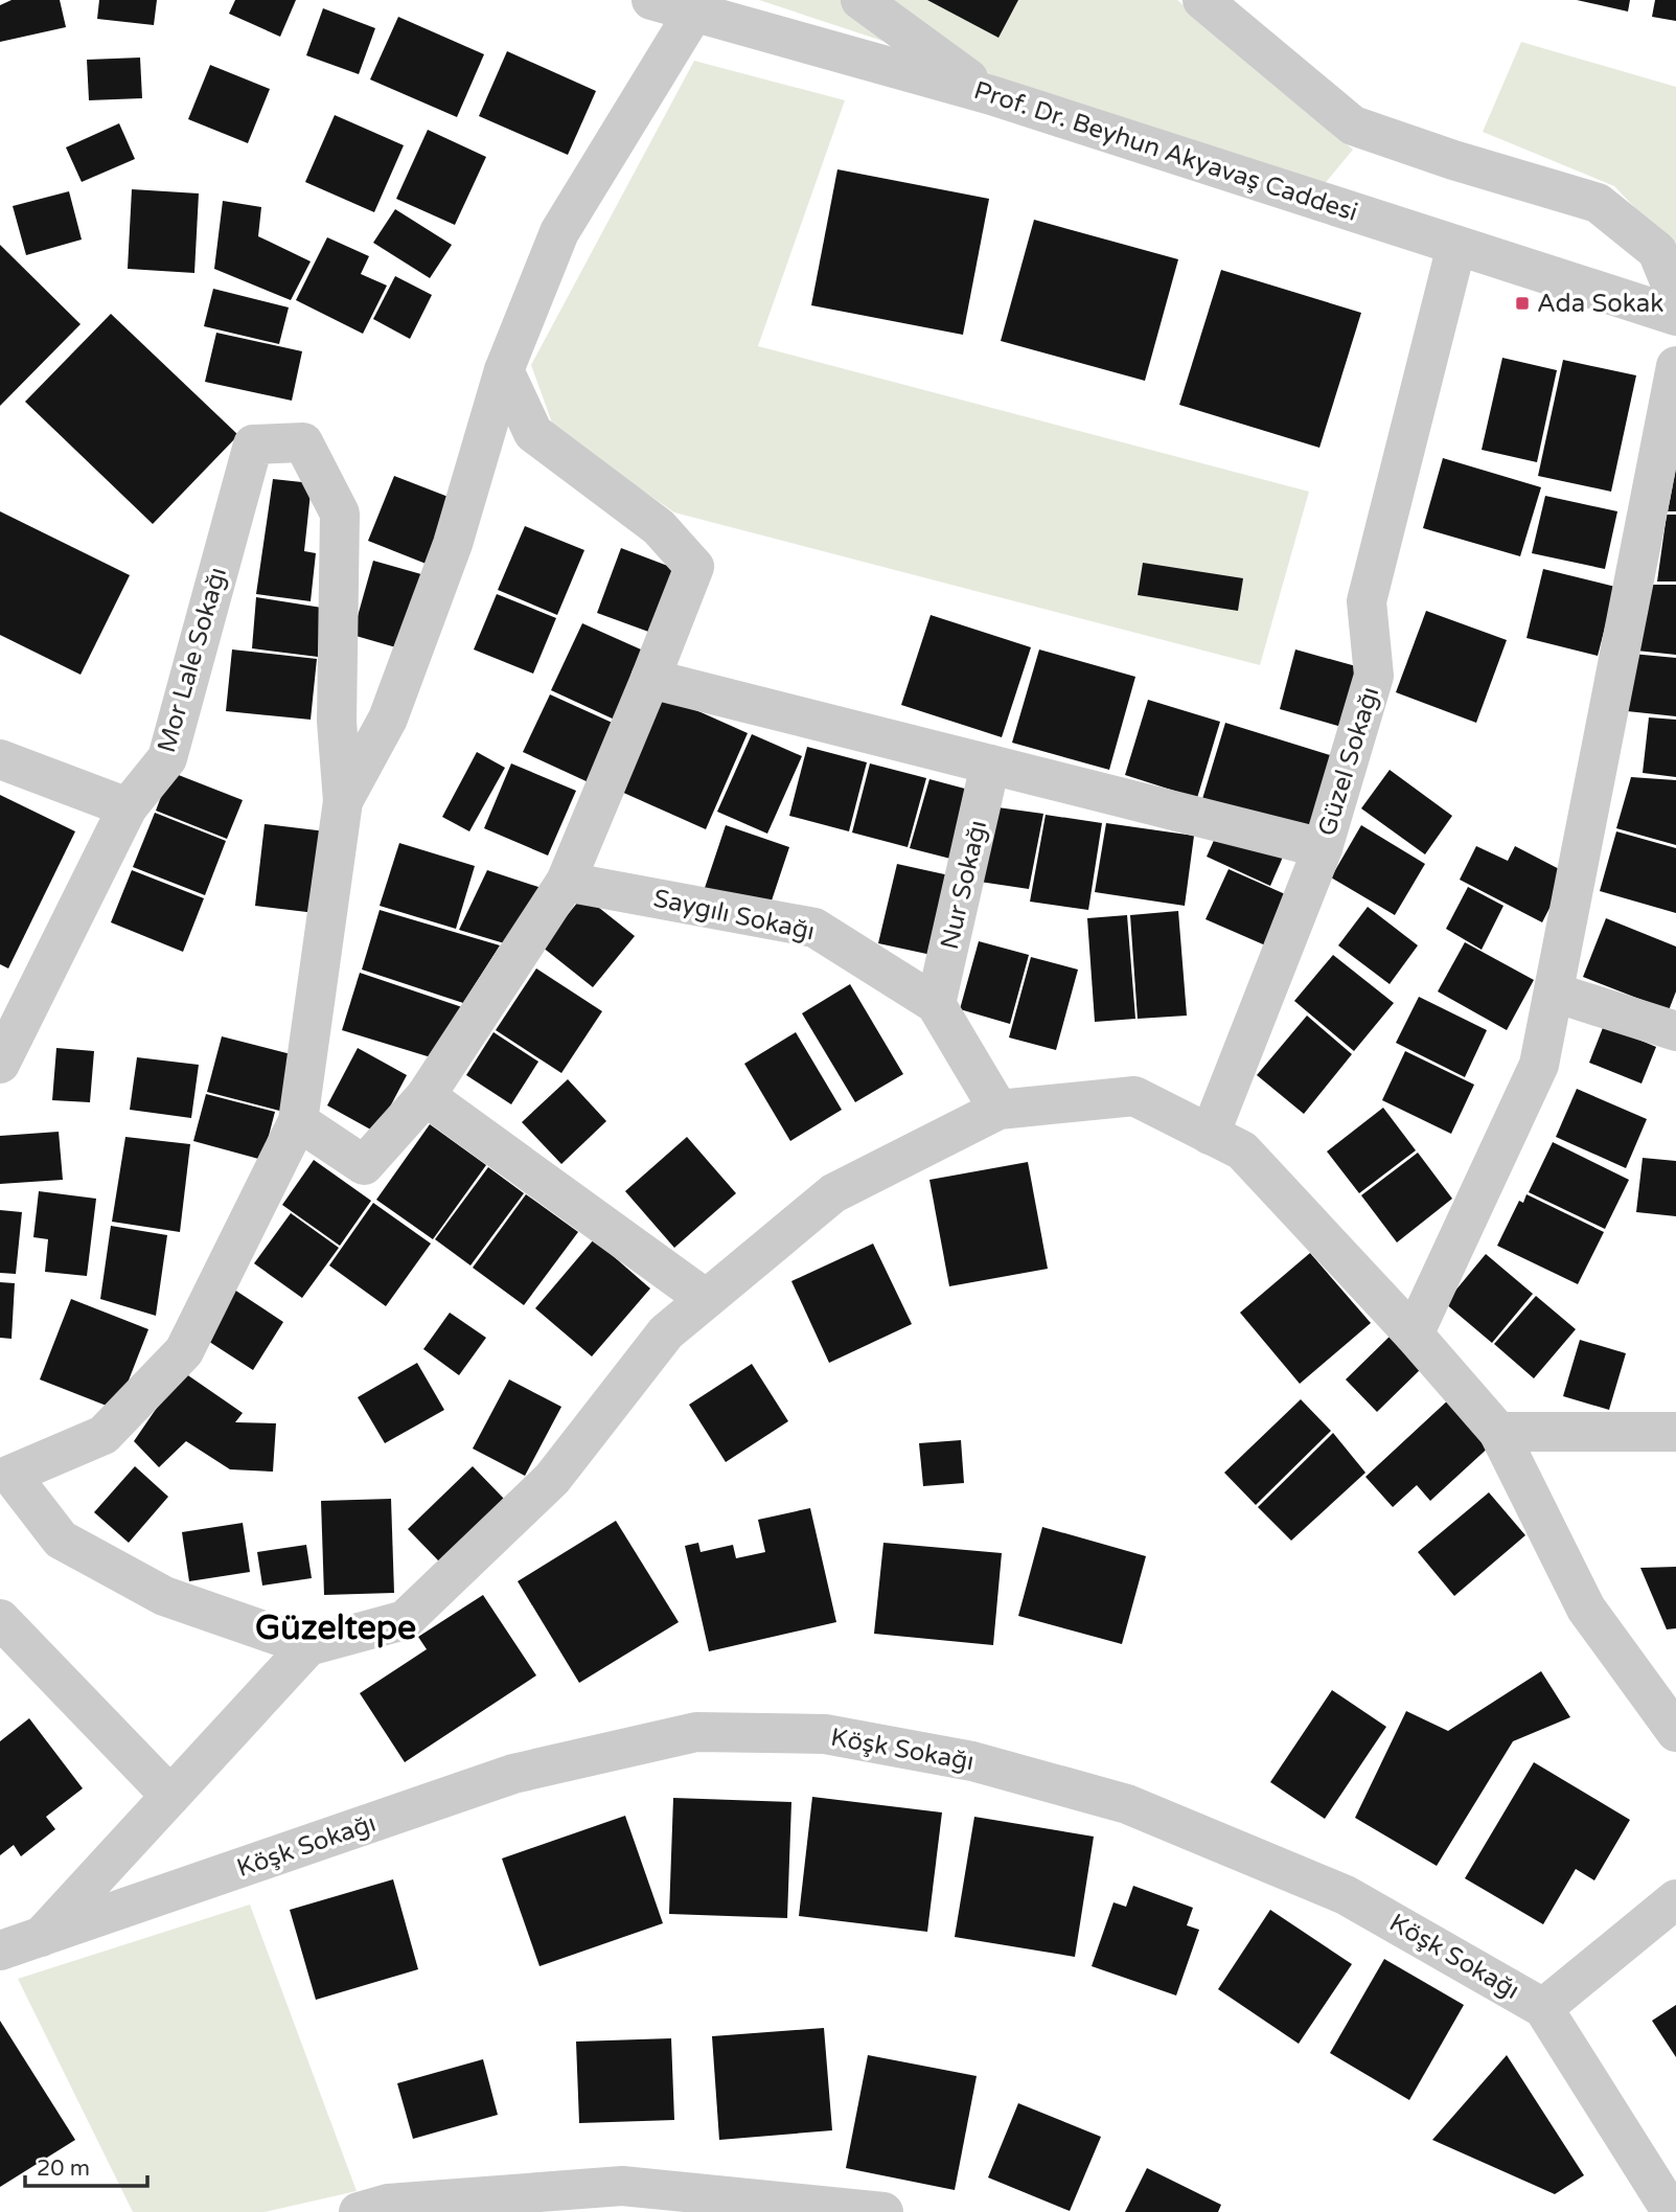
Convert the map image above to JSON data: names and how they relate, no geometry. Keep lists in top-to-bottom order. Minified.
{"streets":{"street":["Prof. Dr. Beyhun Akyavaş Caddesi","Mor Lale Sokağı","Güzel Sokağı","Nur Sokağı","Saygılı Sokağı","Köşk Sokağı"]},"crossings":[["Prof. Dr. Beyhun Akyavaş Caddesi","Güzel Sokağı"],["Nur Sokağı","Saygılı Sokağı"]],"districts":["Güzeltepe"],"places":{"transit":["Ada Sokak"]},"scale_bar":"20 m"}
